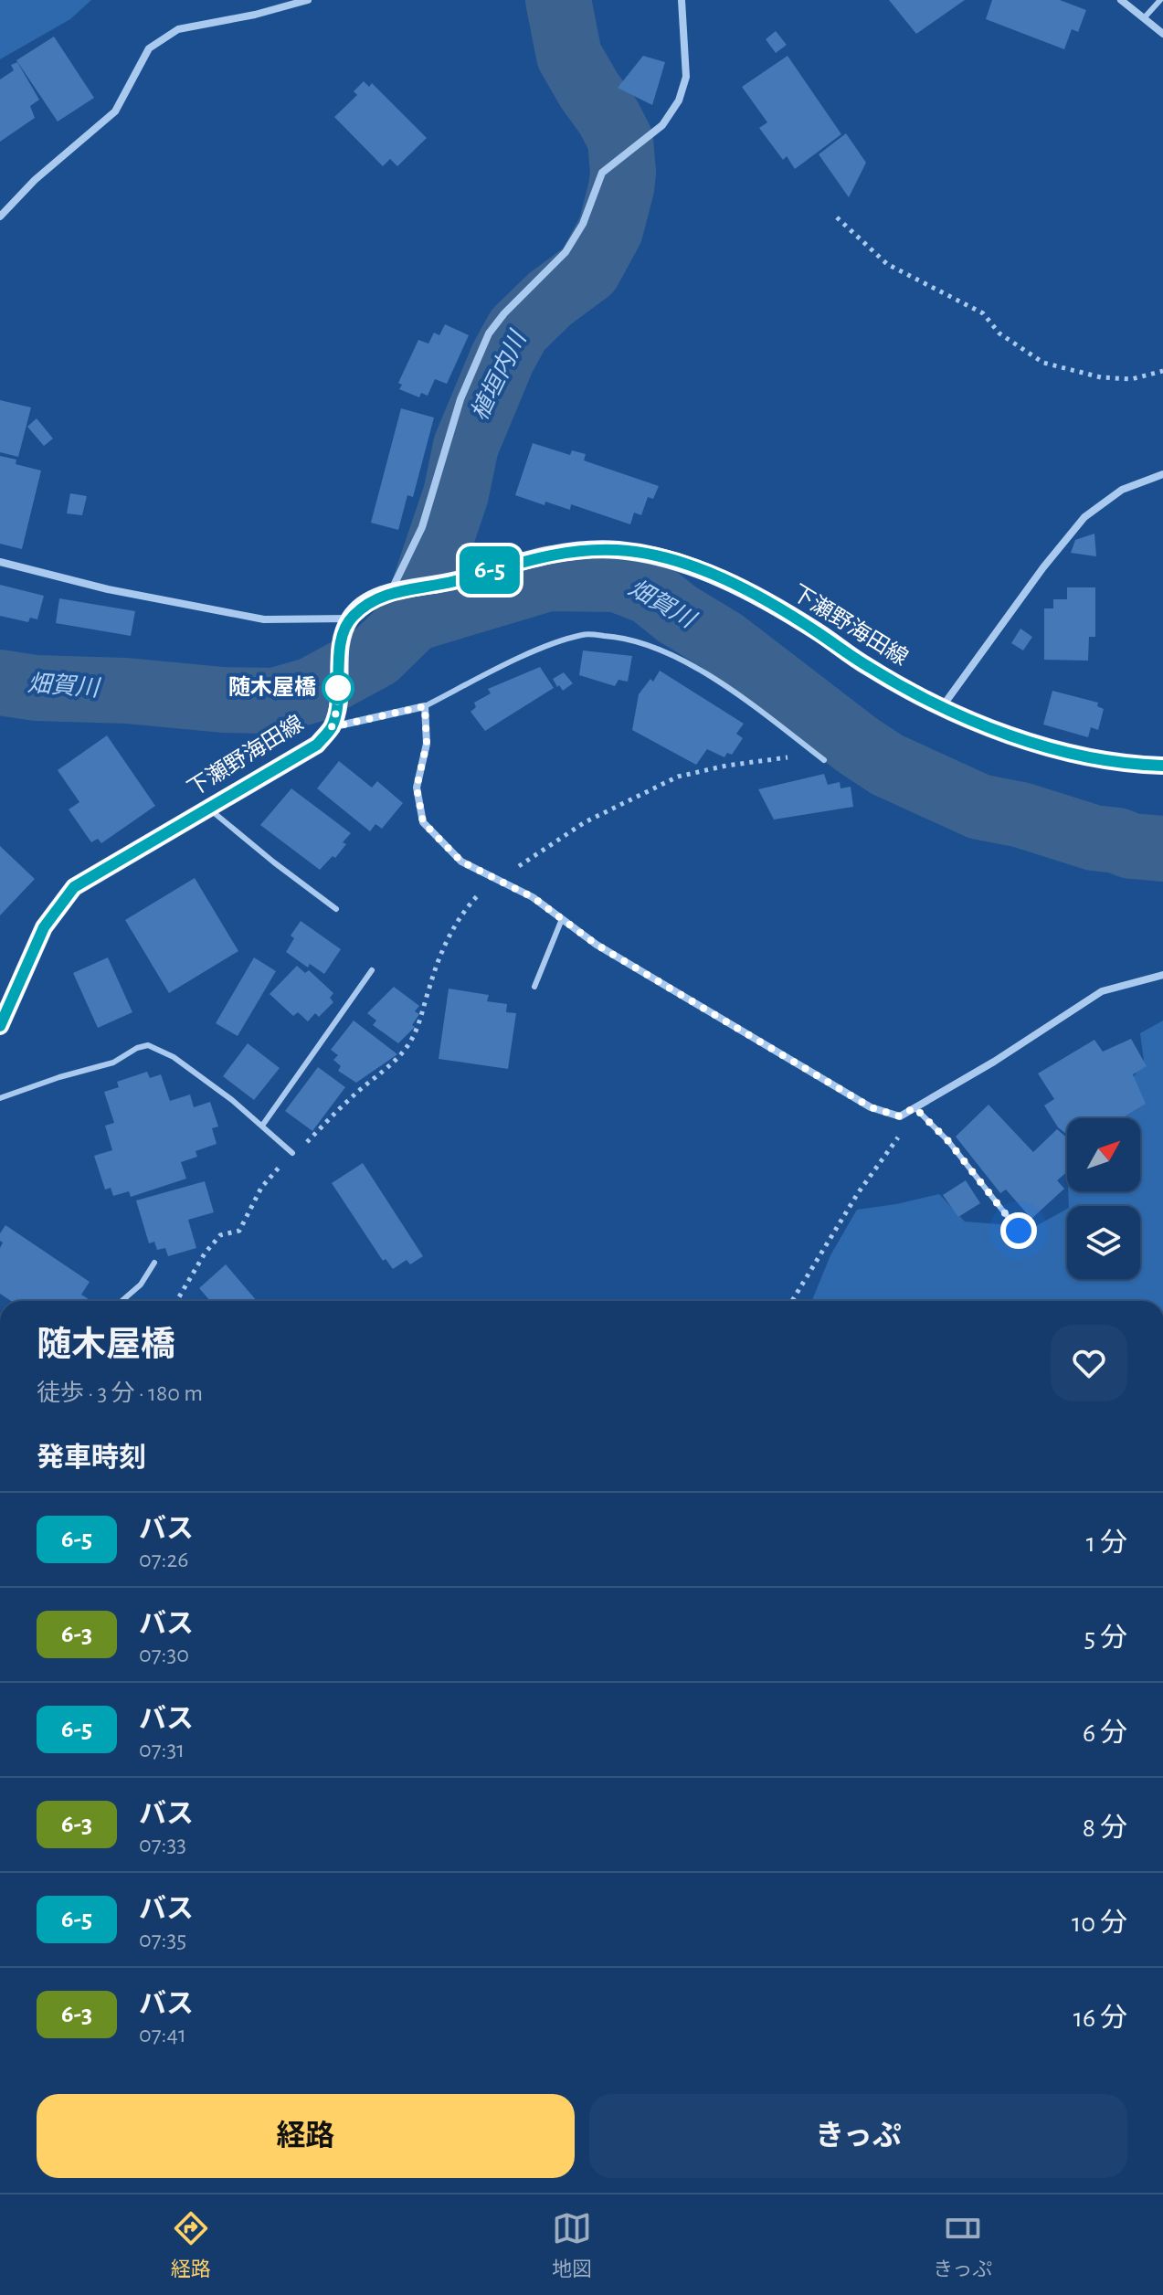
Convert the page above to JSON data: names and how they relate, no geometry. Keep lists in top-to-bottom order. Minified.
{"streets":{"main road":["下瀬野海田線"]},"water":["植垣内川","畑賀川"],"places":["随木屋橋"],"lines":["bus line 6-5"],"north":"top right","page":{"on_map":"6-5","heading":[["随木屋橋","徒歩 · 3 分 · 180 m"],"発車時刻"],"list":[{"mark":"6-5","name":"バス","note":"07:26","value":"1 分"},{"mark":"6-3","name":"バス","note":"07:30","value":"5 分"},{"mark":"6-5","name":"バス","note":"07:31","value":"6 分"},{"mark":"6-3","name":"バス","note":"07:33","value":"8 分"},{"mark":"6-5","name":"バス","note":"07:35","value":"10 分"},{"mark":"6-3","name":"バス","note":"07:41","value":"16 分"}],"buttons":["経路","きっぷ"],"tabs":["経路","地図","きっぷ"]}}
